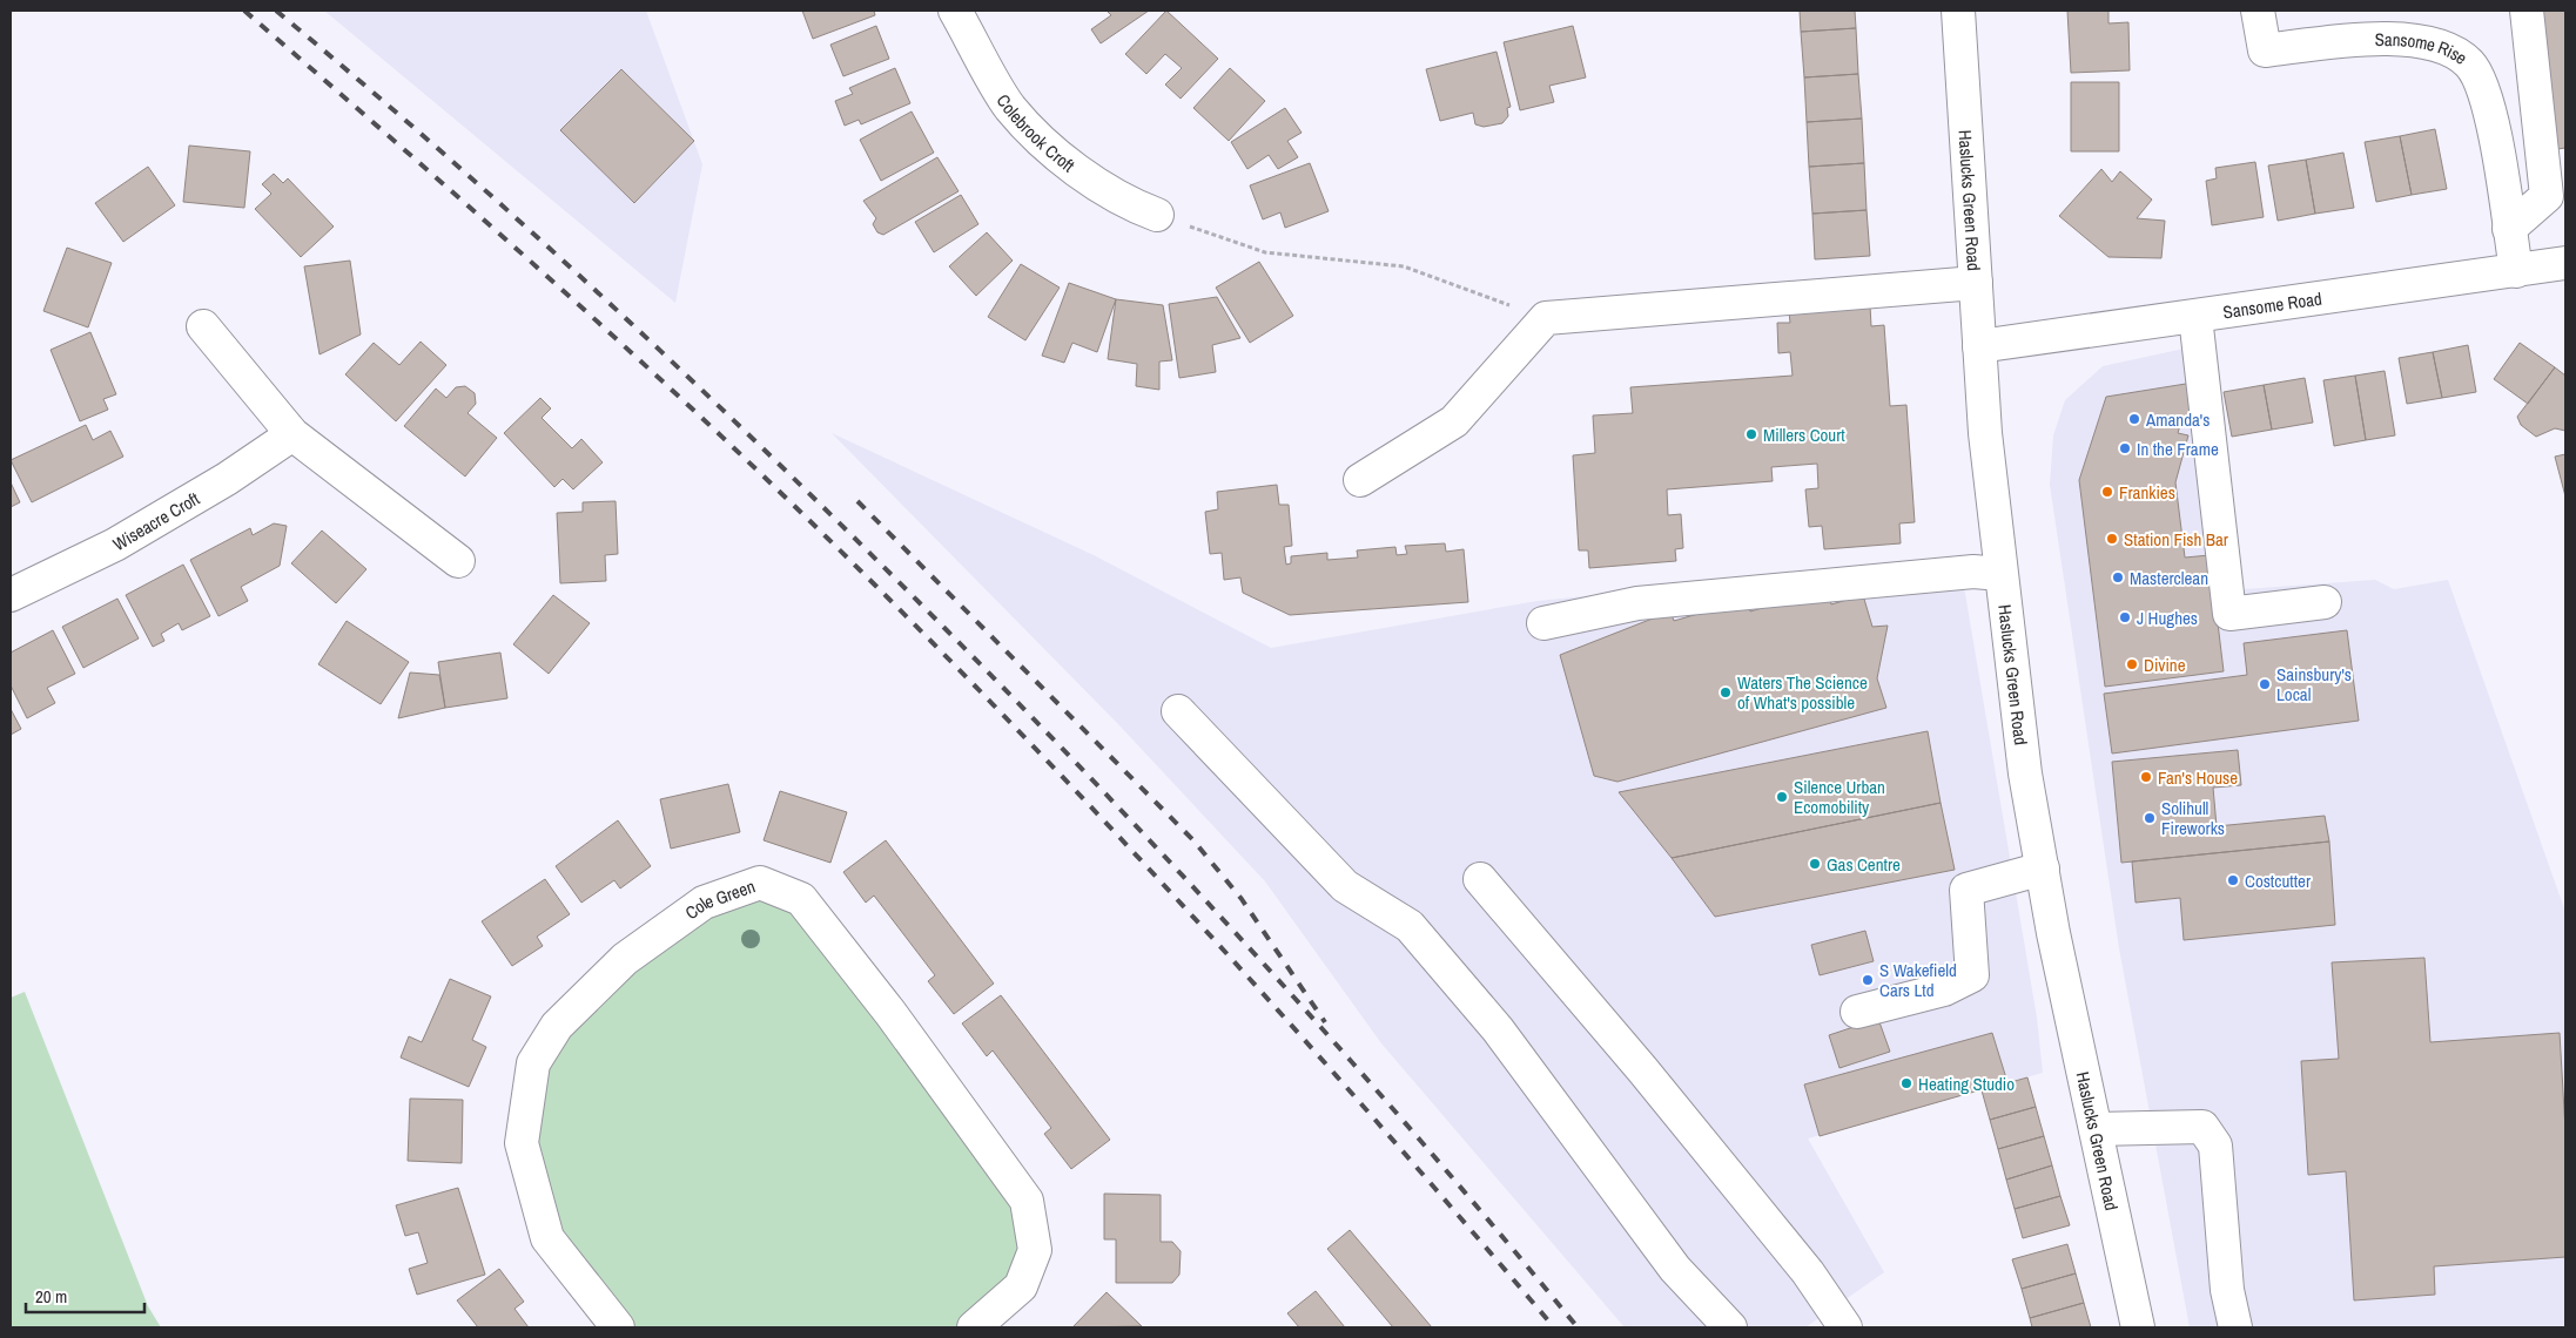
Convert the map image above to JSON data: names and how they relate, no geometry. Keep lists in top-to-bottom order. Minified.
{"streets":{"street":["Sansome Rise","Colebrook Croft","Haslucks Green Road","Sansome Road","Wiseacre Croft","Cole Green"]},"crossings":[["Sansome Rise","Sansome Road"],["Haslucks Green Road","Sansome Road"]],"places":["Amanda's","Millers Court","In the Frame","Frankies","Station Fish Bar","Masterclean","J Hughes","Divine","Sainsbury's Local","Waters The Science of What's possible","Fan's House","Silence Urban Ecomobility","Solihull Fireworks","Gas Centre","Costcutter","S Wakefield Cars Ltd","Heating Studio"],"scale_bar":"20 m"}
